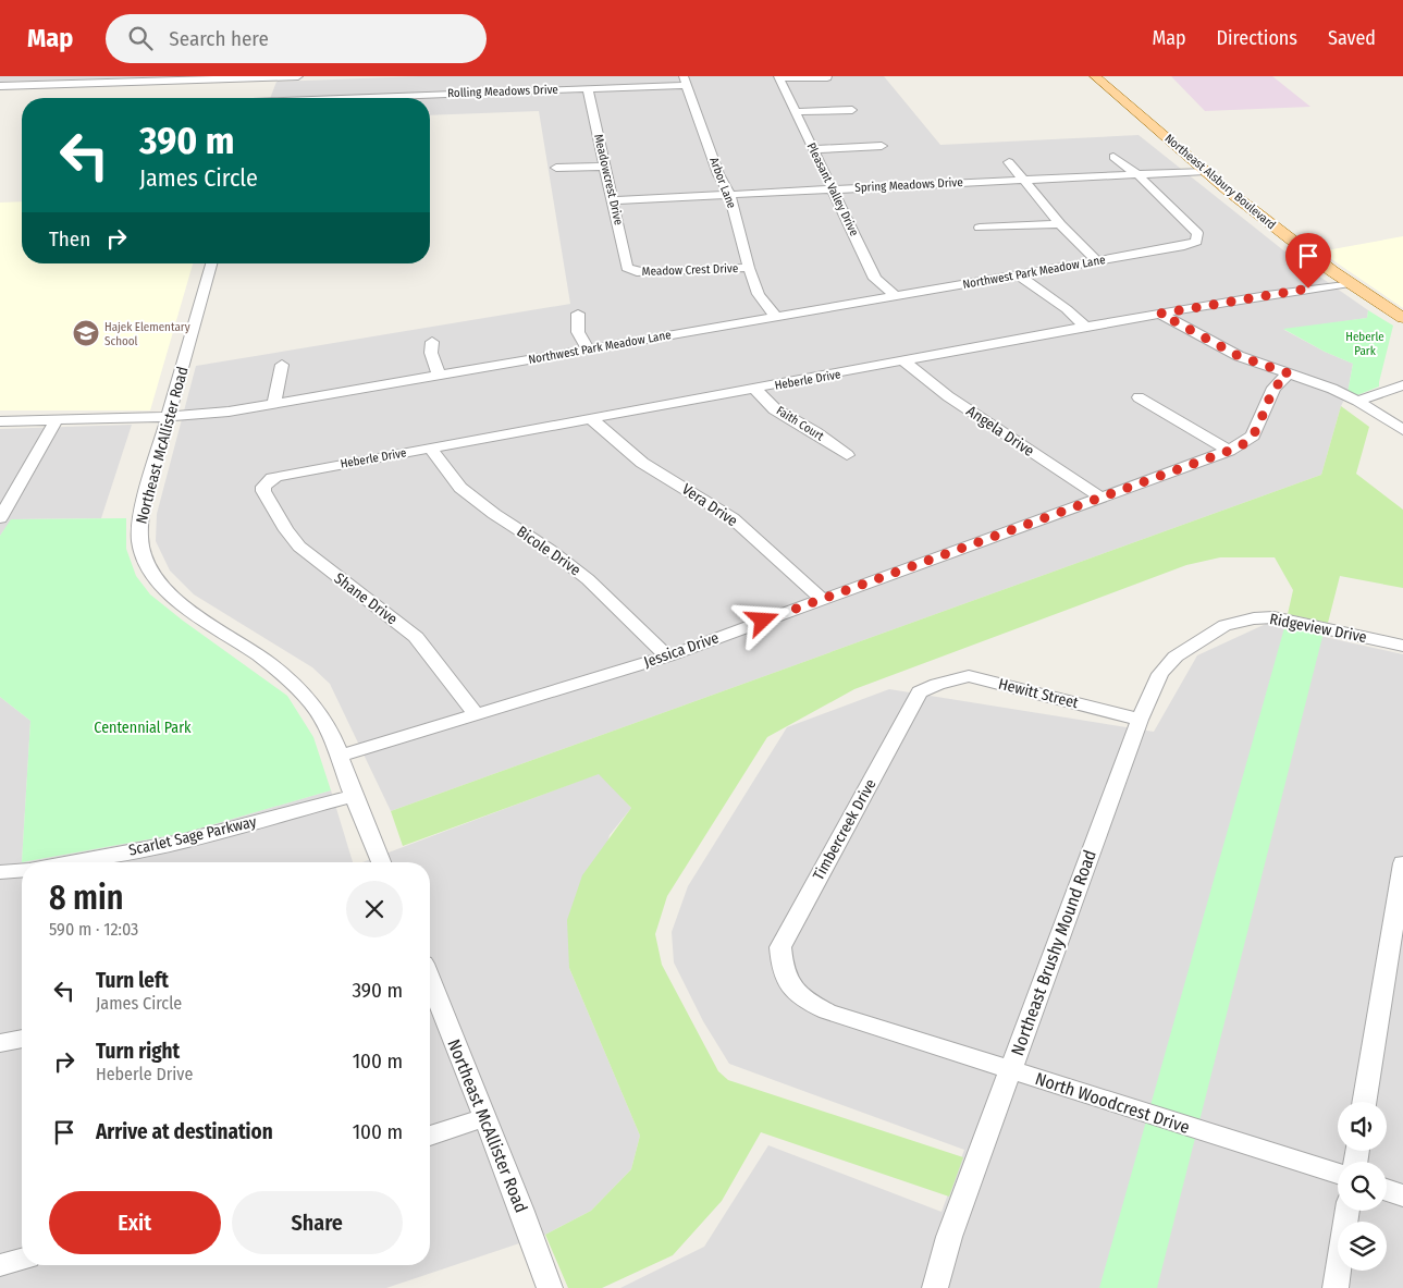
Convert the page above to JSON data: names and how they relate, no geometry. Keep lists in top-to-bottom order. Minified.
{"streets":{"main road":["Northeast Alsbury Boulevard"],"street":["Rolling Meadows Drive","Meadowcrest Drive","Arbor Lane","Spring Meadows Drive","Pleasant Valley Drive","Meadow Crest Drive","Northwest Park Meadow Lane","Heberle Drive","Faith Court","Angela Drive","Northeast McAllister Road","Vera Drive","Bicole Drive","Shane Drive","Ridgeview Drive","Jessica Drive","Hewitt Street","Timbercreek Drive","Scarlet Sage Parkway","Northeast Brushy Mound Road","North Woodcrest Drive"]},"crossings":[["Rolling Meadows Drive","Meadowcrest Drive"],["Rolling Meadows Drive","Arbor Lane"],["Meadowcrest Drive","Spring Meadows Drive"],["Meadowcrest Drive","Meadow Crest Drive"],["Northeast Alsbury Boulevard","Spring Meadows Drive"],["Northeast Alsbury Boulevard","Heberle Drive"],["Arbor Lane","Spring Meadows Drive"],["Arbor Lane","Meadow Crest Drive"],["Arbor Lane","Northwest Park Meadow Lane"],["Spring Meadows Drive","Pleasant Valley Drive"],["Spring Meadows Drive","Northwest Park Meadow Lane"],["Pleasant Valley Drive","Northwest Park Meadow Lane"],["Northwest Park Meadow Lane","Northeast McAllister Road"],["Heberle Drive","Faith Court"],["Heberle Drive","Angela Drive"],["Heberle Drive","Vera Drive"],["Heberle Drive","Bicole Drive"],["Heberle Drive","Shane Drive"],["Angela Drive","Jessica Drive"],["Northeast McAllister Road","Jessica Drive"],["Northeast McAllister Road","Scarlet Sage Parkway"],["Vera Drive","Jessica Drive"],["Bicole Drive","Jessica Drive"],["Shane Drive","Jessica Drive"],["Ridgeview Drive","Northeast Brushy Mound Road"],["Hewitt Street","Timbercreek Drive"],["Hewitt Street","Northeast Brushy Mound Road"],["Timbercreek Drive","North Woodcrest Drive"],["Northeast Brushy Mound Road","North Woodcrest Drive"]],"parks":["Heberle Park","Centennial Park"],"places":{"school or university":["Hajek Elementary School"]},"page":{"header":"Map","search":"Search here","nav":["Map","Directions","Saved"],"turn":["390 m","James Circle"],"then":"Then","heading":["8 min","590 m · 12:03"],"list":[{"name":"Turn left","note":"James Circle","value":"390 m"},{"name":"Turn right","note":"Heberle Drive","value":"100 m"},{"name":"Arrive at destination","value":"100 m"}],"buttons":["Exit","Share"]}}
